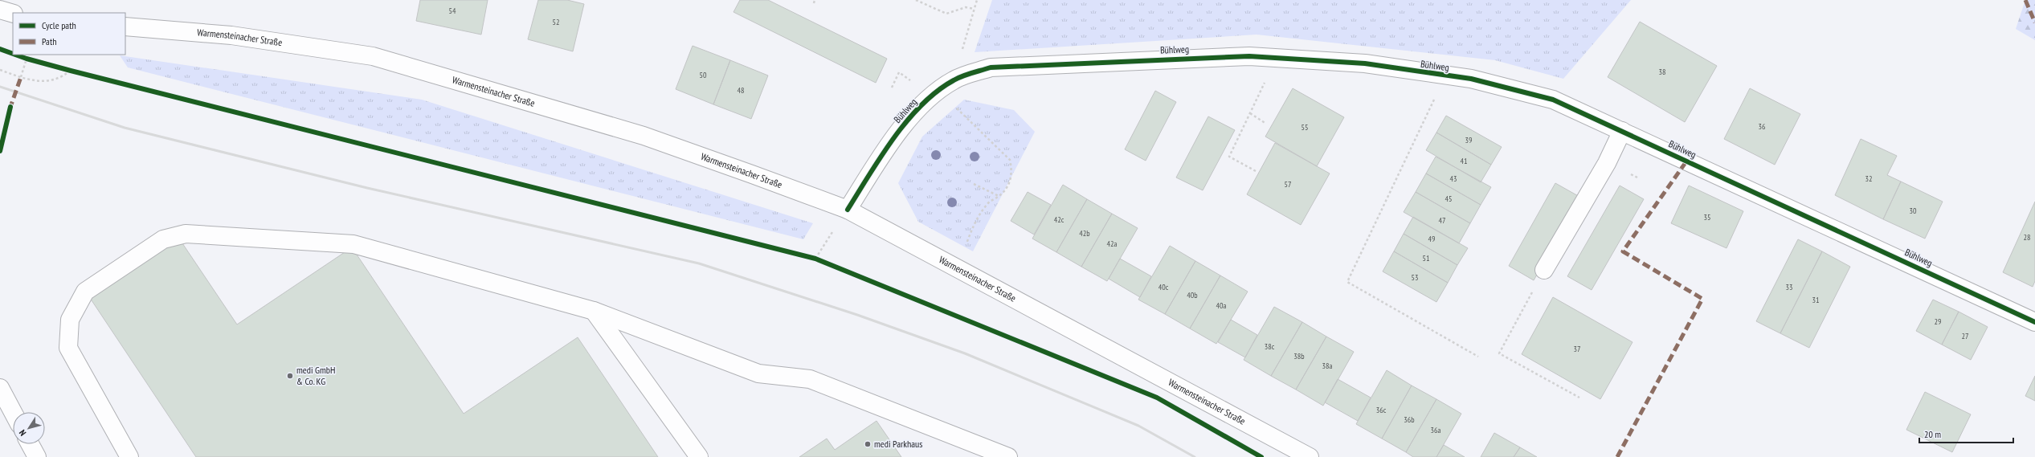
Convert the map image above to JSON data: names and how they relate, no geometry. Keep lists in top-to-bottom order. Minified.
{"streets":{"street":["Warmensteinacher Straße","Bühlweg"]},"crossings":[["Warmensteinacher Straße","Bühlweg"]],"places":["medi GmbH & Co. KG","medi Parkhaus"],"house_numbers":["54","52","38","50","48","36","55","39","41","43","32","57","45","30","35","42c","47","42b","28","49","42a","51","53","40c","33","40b","31","40a","29","27","38c","37","38b","38a","36c","36b","36a"],"legend":["Cycle path","Path"],"scale_bar":"20 m","north":"bottom left"}
